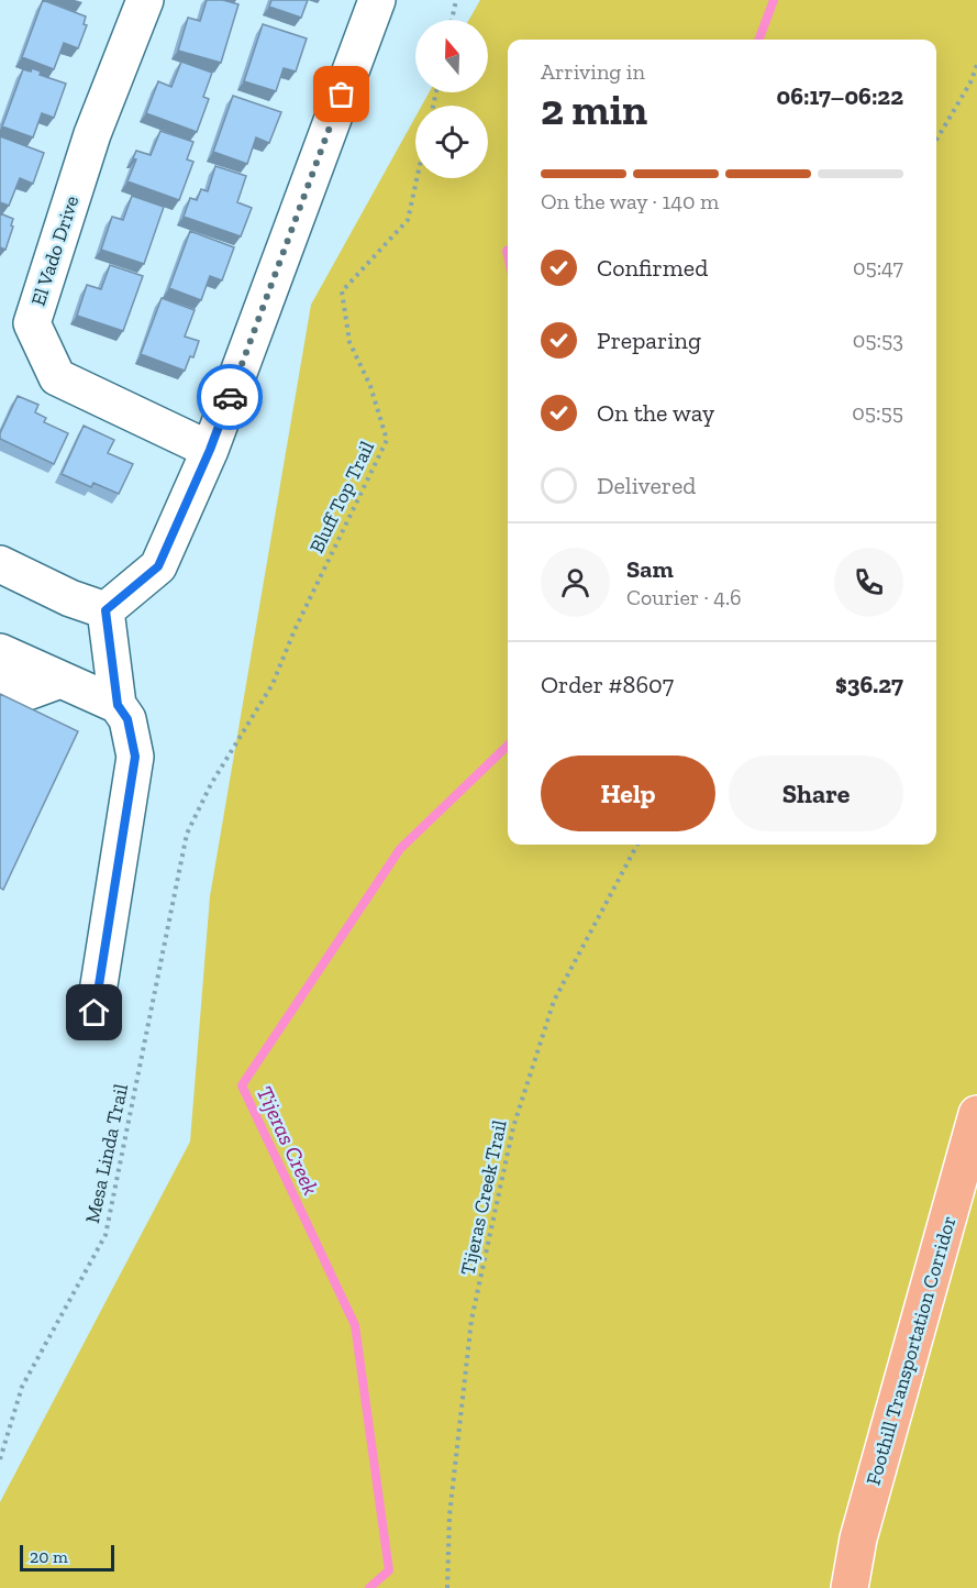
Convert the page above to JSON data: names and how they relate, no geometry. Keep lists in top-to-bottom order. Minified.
{"streets":{"highway":["Foothill Transportation Corridor"],"street":["El Vado Drive"],"path":["Bluff Top Trail","Mesa Linda Trail","Tijeras Creek Trail"]},"crossings":[["Bluff Top Trail","Mesa Linda Trail"]],"water":["Tijeras Creek"],"scale_bar":"20 m","north":"top","page":{"heading":["2 min","Arriving in","06:17–06:22"],"panel":["Sam","Courier · 4.6","Order #8607","$36.27"],"bar":"On the way · 140 m","list":[["Confirmed","05:47"],["Preparing","05:53"],["On the way","05:55"],"Delivered"],"buttons":["Help","Share"],"scale":"20 m"}}
